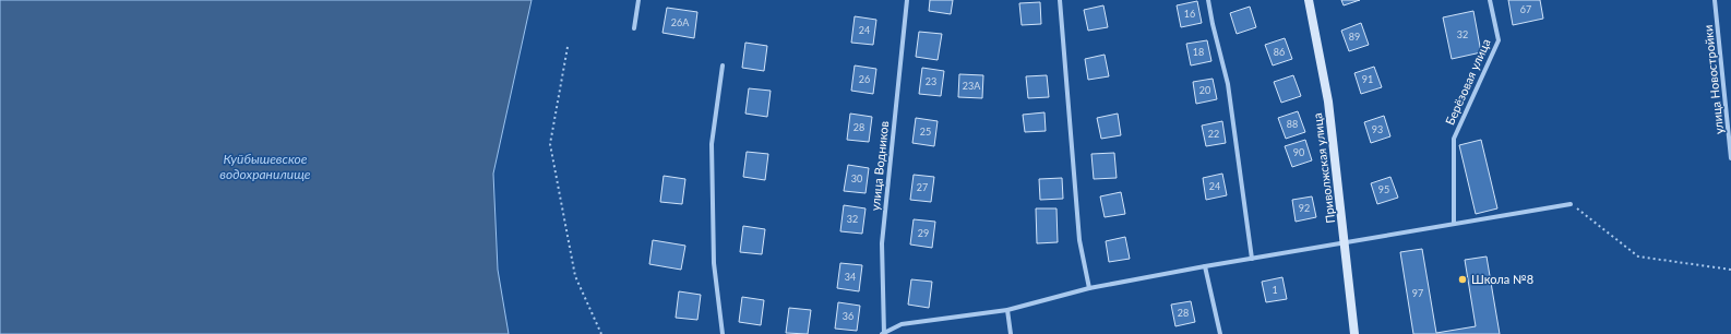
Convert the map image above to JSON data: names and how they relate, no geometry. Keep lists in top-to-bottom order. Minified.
{"streets":{"main road":["Приволжская улица"],"street":["улица Новостройки","Берёзовая улица","улица Водников"]},"water":["Куйбышевское водохранилище"],"places":["Школа №8"],"house_numbers":["67","16","26А","24","32","89","18","86","26","91","23","23А","20","88","28","93","25","22","90","30","24","27","95","92","32","29","34","1","97","28","36"]}
